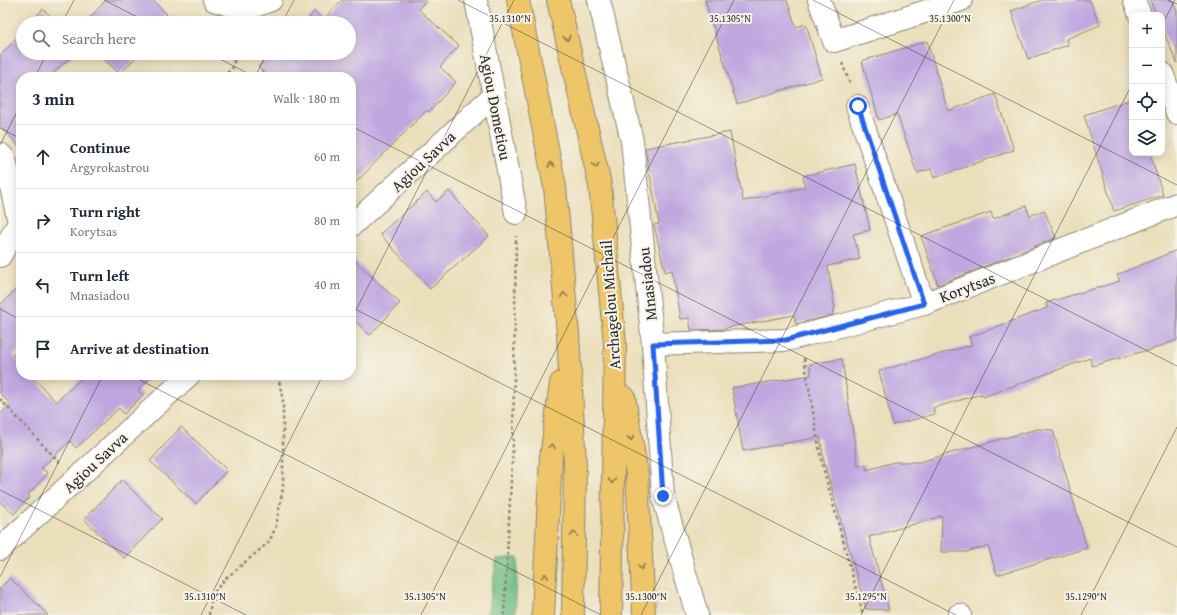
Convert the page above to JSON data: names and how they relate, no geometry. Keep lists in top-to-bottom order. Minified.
{"streets":{"highway":["Archagelou Michail"],"street":["Agiou Dometiou","Agiou Savva","Mnasiadou","Korytsas"]},"crossings":[["Agiou Dometiou","Agiou Savva"],["Mnasiadou","Korytsas"]],"page":{"map_buttons":["+","−"],"search":"Search here","heading":["3 min","Walk · 180 m"],"list":[["Continue","Argyrokastrou","60 m"],["Turn right","Korytsas","80 m"],["Turn left","Mnasiadou","40 m"],"Arrive at destination"]},"coordinates":["35.1310°N","35.1305°N","35.1300°N","35.1295°N","35.1290°N"]}
